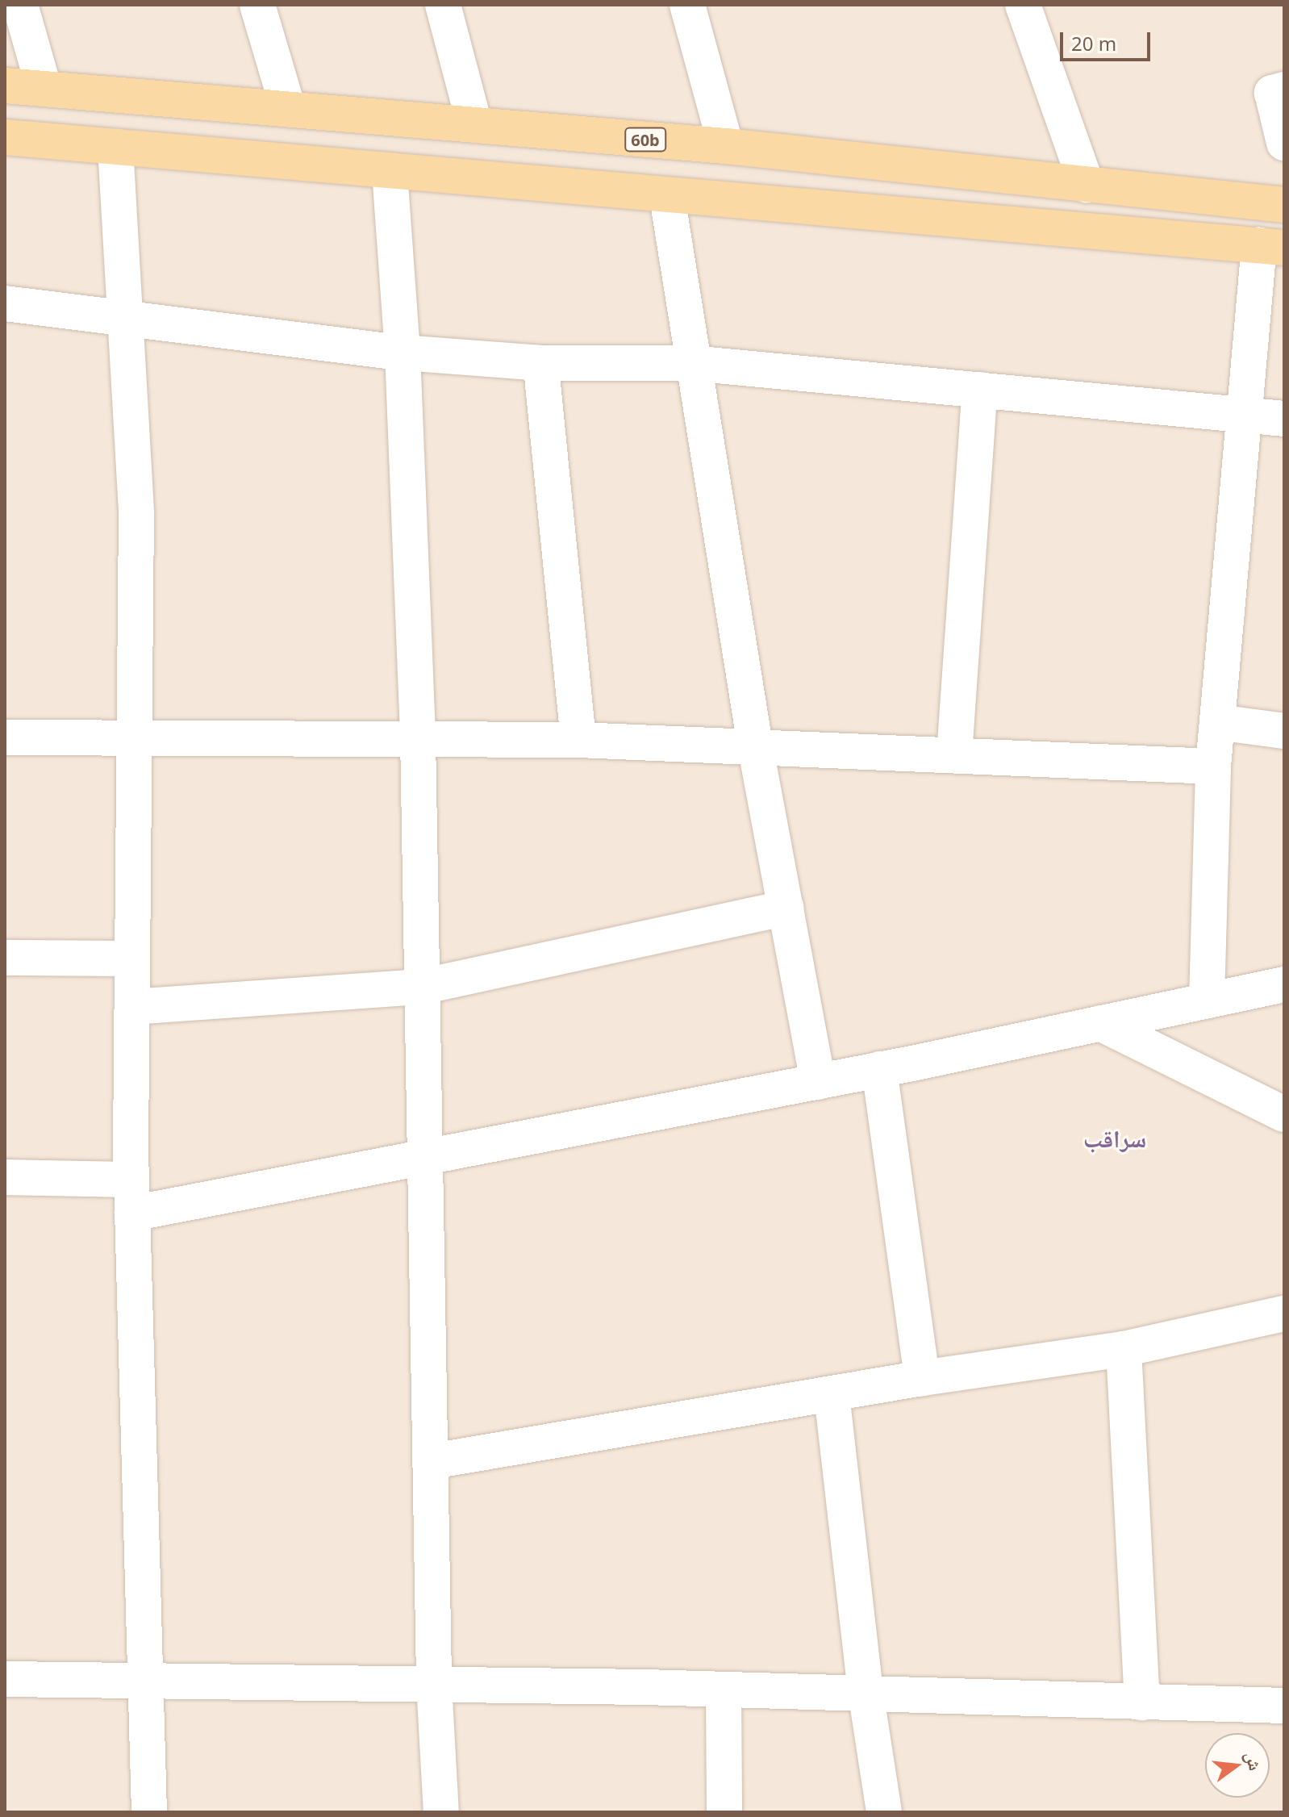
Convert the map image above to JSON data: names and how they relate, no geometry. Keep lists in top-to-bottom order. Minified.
{"streets":{"main road":["60b"]},"districts":["سراقب"],"scale_bar":"20 m","north":"right"}
